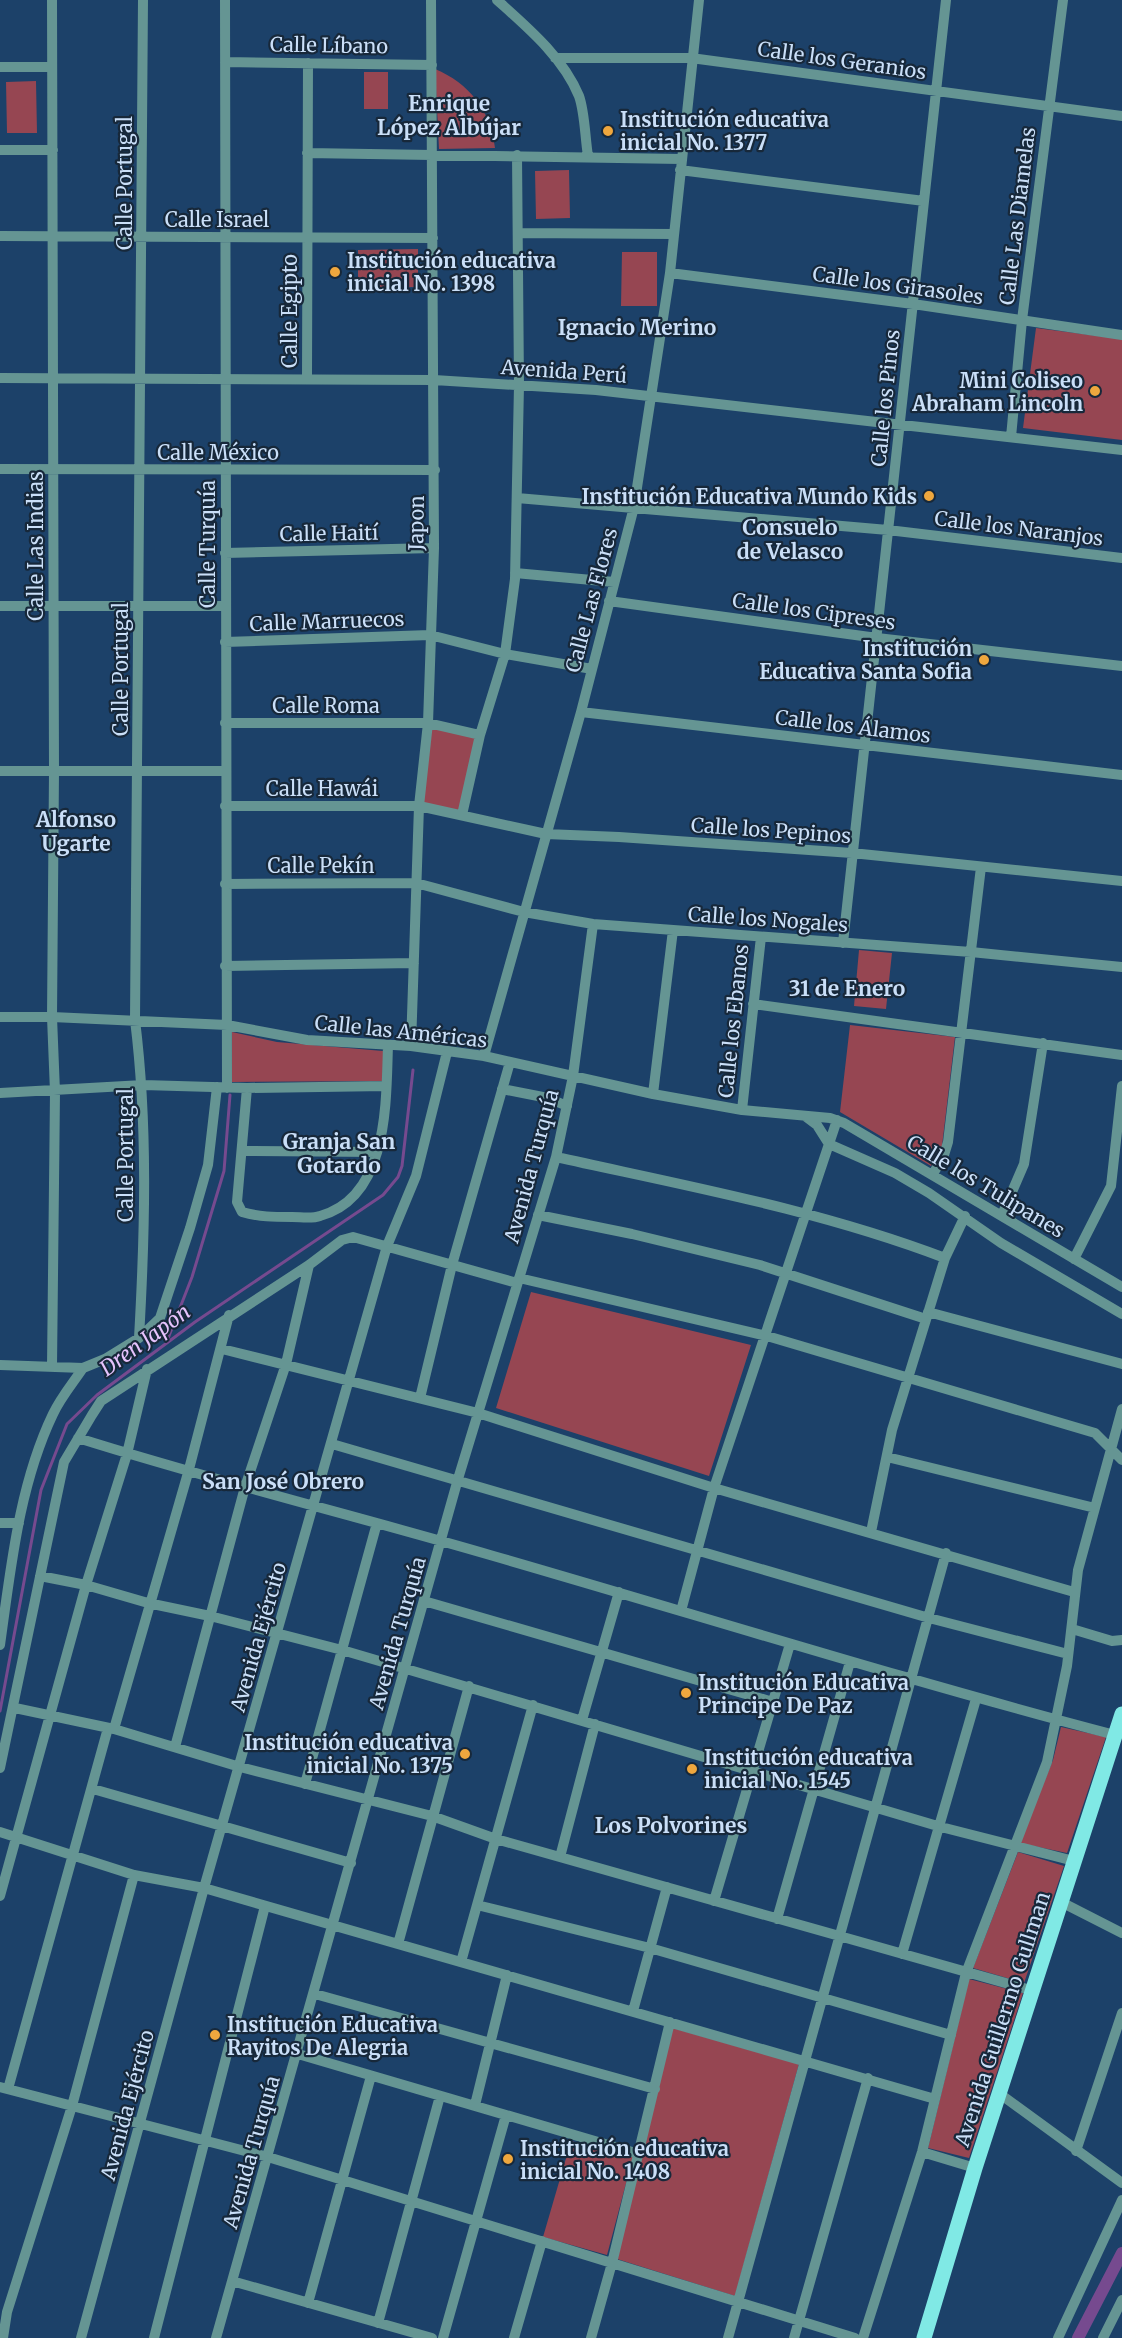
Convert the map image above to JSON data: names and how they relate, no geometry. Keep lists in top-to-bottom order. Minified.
{"streets":{"main road":["Avenida Guillermo Gullman"],"street":["Calle Líbano","Calle los Geranios","Calle Portugal","Calle Las Diamelas","Calle Israel","Calle los Girasoles","Calle Egipto","Avenida Perú","Calle los Pinos","Calle México","Japon","Calle los Naranjos","Calle Haití","Calle Turquía","Calle Las Indias","Calle Las Flores","Calle los Cipreses","Calle Marruecos","Calle Roma","Calle los Álamos","Calle Hawái","Calle los Pepinos","Calle Pekín","Calle los Nogales","Calle los Ebanos","Calle las Américas","Avenida Turquía","Calle los Tulipanes","Avenida Ejército"]},"crossings":[["Calle Líbano","Calle Egipto"],["Calle Líbano","Japon"],["Calle Líbano","Calle Turquía"],["Calle los Geranios","Calle Las Diamelas"],["Calle los Geranios","Calle los Pinos"],["Calle los Geranios","Calle Las Flores"],["Calle Portugal","Calle Israel"],["Calle Portugal","Avenida Perú"],["Calle Portugal","Calle México"],["Calle Portugal","Calle Turquía"],["Calle Portugal","Calle Marruecos"],["Calle Portugal","Calle las Américas"],["Calle Las Diamelas","Calle los Girasoles"],["Calle Las Diamelas","Avenida Perú"],["Calle Israel","Calle Egipto"],["Calle Israel","Japon"],["Calle Israel","Calle Turquía"],["Calle Israel","Calle Las Indias"],["Calle los Girasoles","Calle los Pinos"],["Calle los Girasoles","Calle Las Flores"],["Calle Egipto","Avenida Perú"],["Avenida Perú","Calle los Pinos"],["Avenida Perú","Japon"],["Avenida Perú","Calle Turquía"],["Avenida Perú","Calle Las Indias"],["Avenida Perú","Calle Las Flores"],["Calle los Pinos","Calle los Naranjos"],["Calle los Pinos","Calle los Cipreses"],["Calle los Pinos","Calle los Álamos"],["Calle los Pinos","Calle los Pepinos"],["Calle los Pinos","Calle los Nogales"],["Calle México","Japon"],["Calle México","Calle Turquía"],["Calle México","Calle Las Indias"],["Japon","Calle Haití"],["Japon","Calle Marruecos"],["Japon","Calle Roma"],["Japon","Calle Hawái"],["Japon","Calle los Pepinos"],["Japon","Calle Pekín"],["Japon","Calle los Nogales"],["Japon","Calle las Américas"],["Calle los Naranjos","Calle Las Flores"],["Calle Haití","Calle Turquía"],["Calle Turquía","Calle Marruecos"],["Calle Turquía","Calle Roma"],["Calle Turquía","Calle Hawái"],["Calle Turquía","Calle Pekín"],["Calle Turquía","Calle las Américas"],["Calle Las Indias","Calle Marruecos"],["Calle Las Indias","Calle las Américas"],["Calle Las Flores","Calle los Cipreses"],["Calle Las Flores","Calle Marruecos"],["Calle Las Flores","Calle los Álamos"],["Calle Las Flores","Calle los Pepinos"],["Calle Las Flores","Calle los Nogales"],["Calle Las Flores","Calle las Américas"],["Calle Hawái","Calle los Pepinos"],["Calle Pekín","Calle los Nogales"],["Calle los Nogales","Calle los Ebanos"],["Calle los Nogales","Avenida Turquía"],["Calle los Ebanos","Calle las Américas"],["Calle las Américas","Avenida Turquía"],["Calle las Américas","Calle los Tulipanes"],["Calle las Américas","Avenida Ejército"]],"districts":["Enrique López Albújar","Ignacio Merino","Consuelo de Velasco","Alfonso Ugarte","31 de Enero","Granja San Gotardo","San José Obrero","Los Polvorines"],"water":["Dren Japón"],"places":["Institución educativa inicial No. 1377","Institución educativa inicial No. 1398","Mini Coliseo Abraham Lincoln","Institución Educativa Mundo Kids","Institución Educativa Santa Sofia","Institución Educativa Principe De Paz","Institución educativa inicial No. 1375","Institución educativa inicial No. 1545","Institución Educativa Rayitos De Alegria","Institución educativa inicial No. 1408"]}
